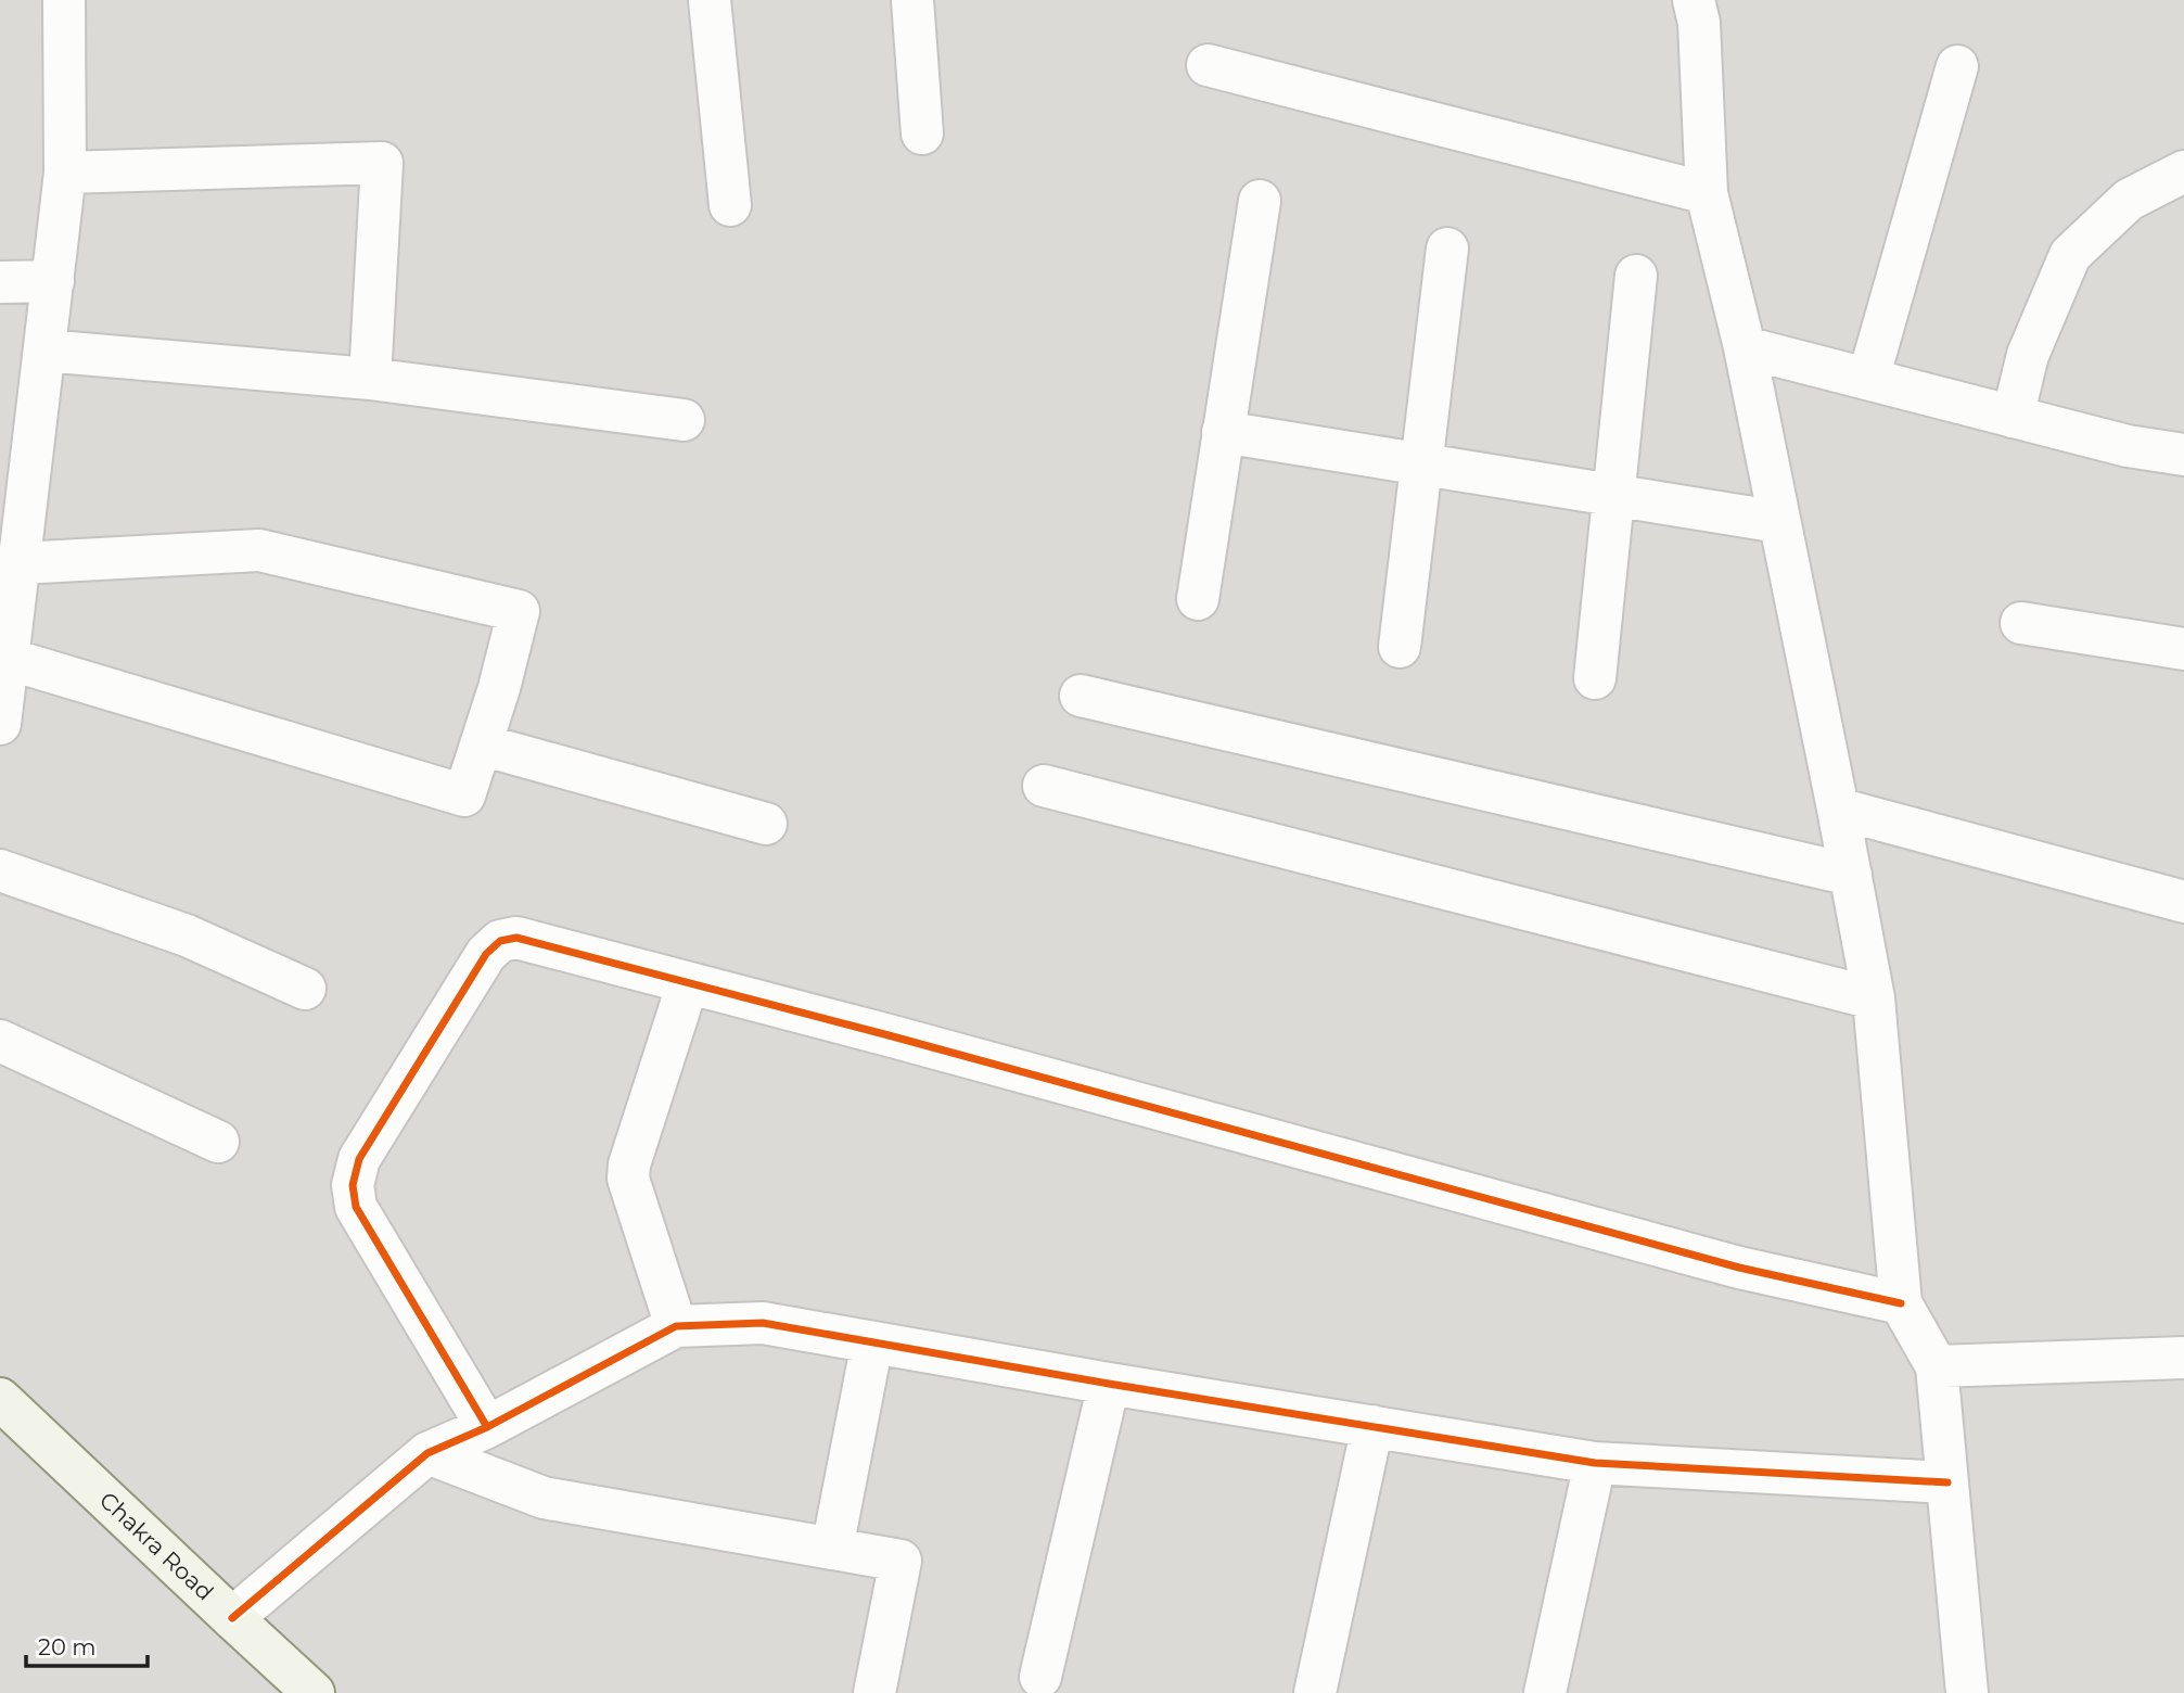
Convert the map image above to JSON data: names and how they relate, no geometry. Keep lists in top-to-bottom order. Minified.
{"streets":{"main road":["Chakra Road"]},"scale_bar":"20 m"}
